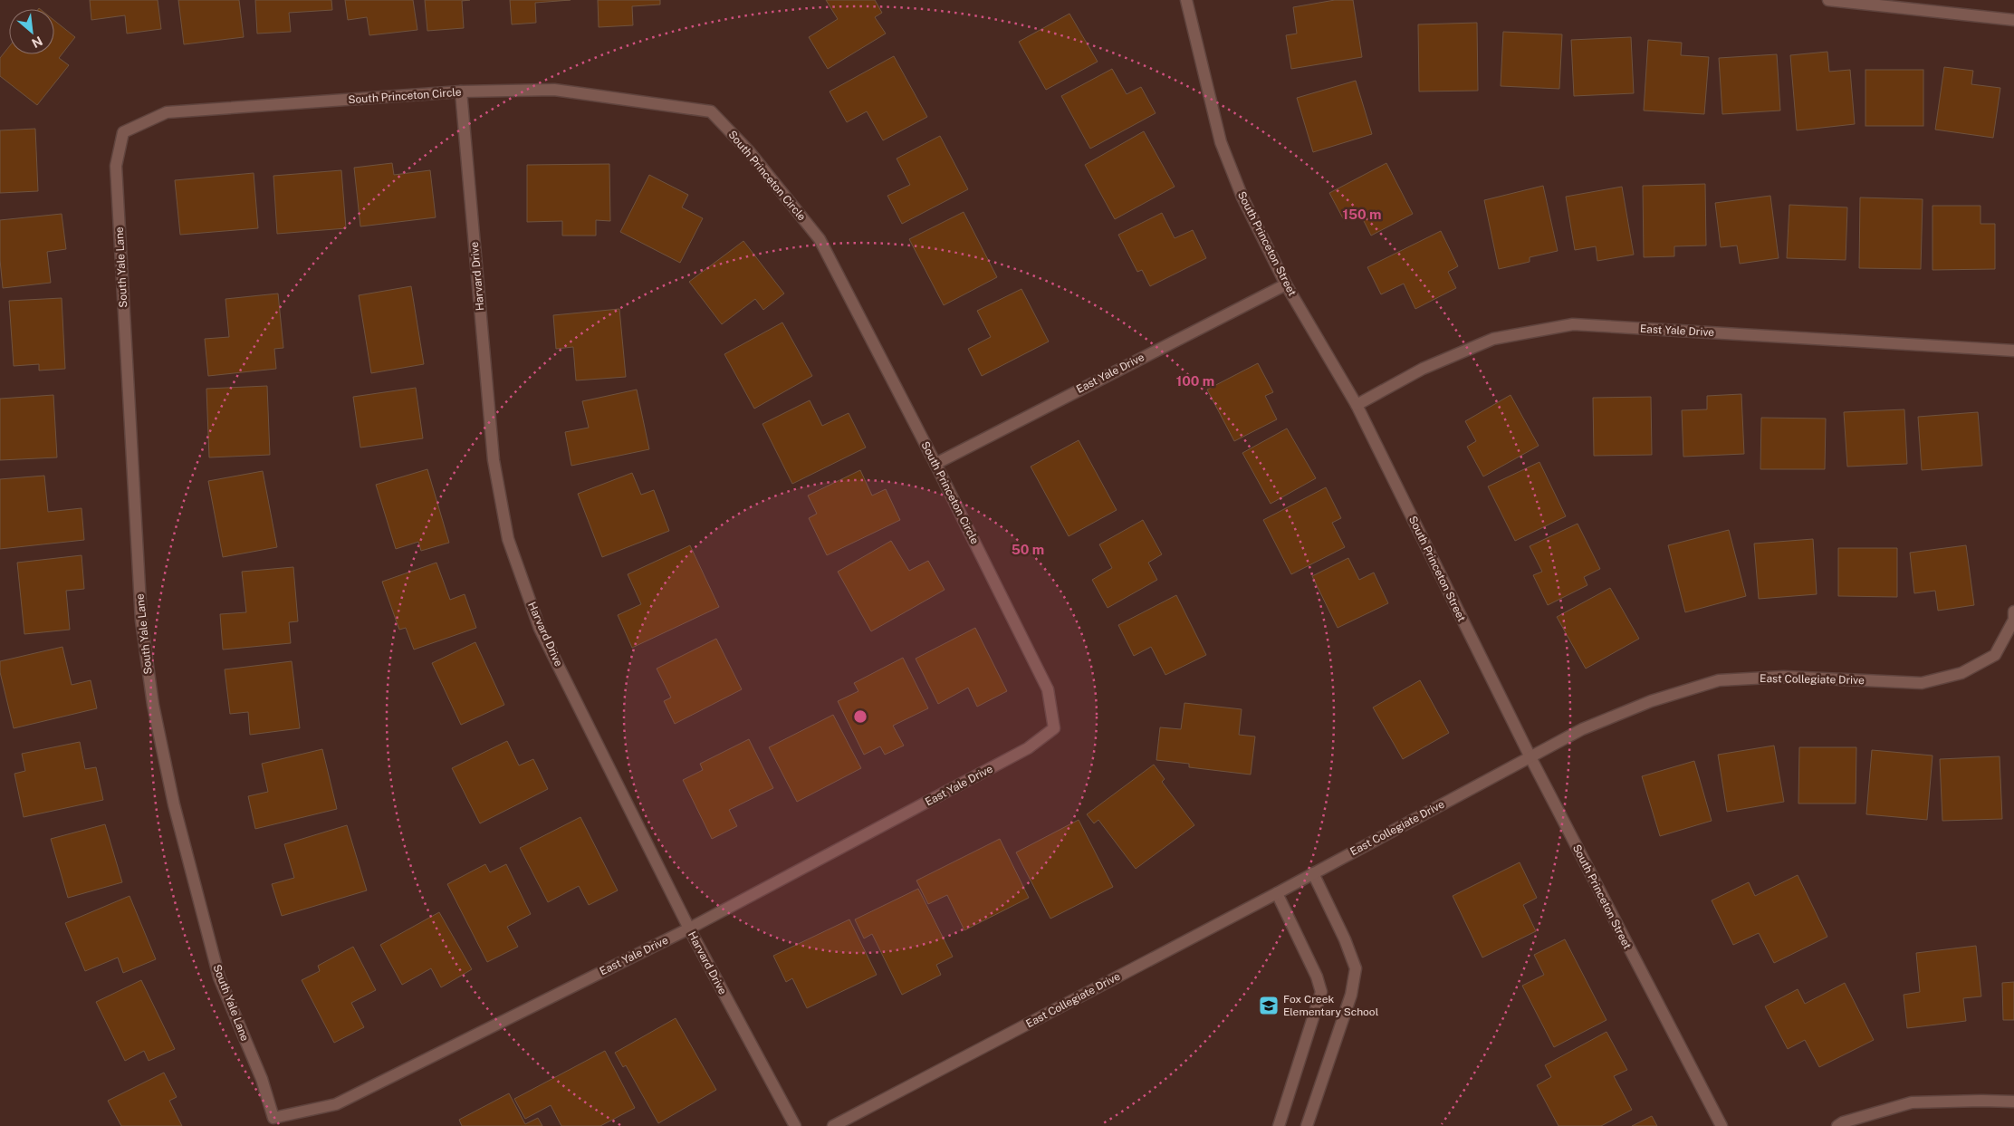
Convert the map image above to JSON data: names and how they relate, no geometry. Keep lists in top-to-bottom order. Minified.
{"streets":{"street":["South Princeton Circle","South Princeton Street","South Yale Lane","Harvard Drive","East Yale Drive","East Collegiate Drive"]},"crossings":[["South Princeton Circle","South Yale Lane"],["South Princeton Circle","Harvard Drive"],["South Princeton Circle","East Yale Drive"],["South Princeton Street","East Yale Drive"],["South Princeton Street","East Collegiate Drive"],["South Yale Lane","East Yale Drive"],["Harvard Drive","East Yale Drive"]],"places":{"school or university":["Fox Creek Elementary School"]},"north":"bottom right","rings":["150 m","100 m","50 m"]}
